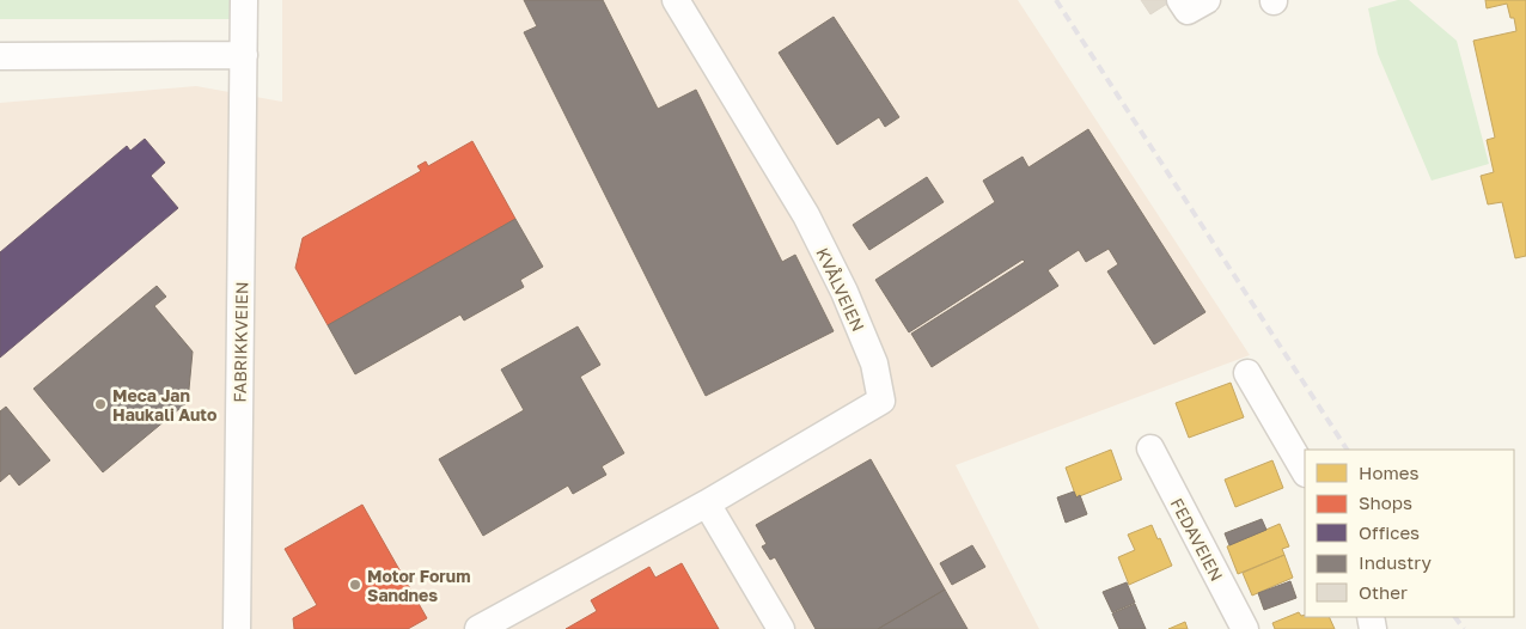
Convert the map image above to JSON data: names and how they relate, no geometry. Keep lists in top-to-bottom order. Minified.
{"streets":{"street":["KVÅLVEIEN","FABRIKKVEIEN","FEDAVEIEN"]},"places":["Meca Jan Haukali Auto","Motor Forum Sandnes"],"legend":["Homes","Shops","Offices","Industry","Other"]}
